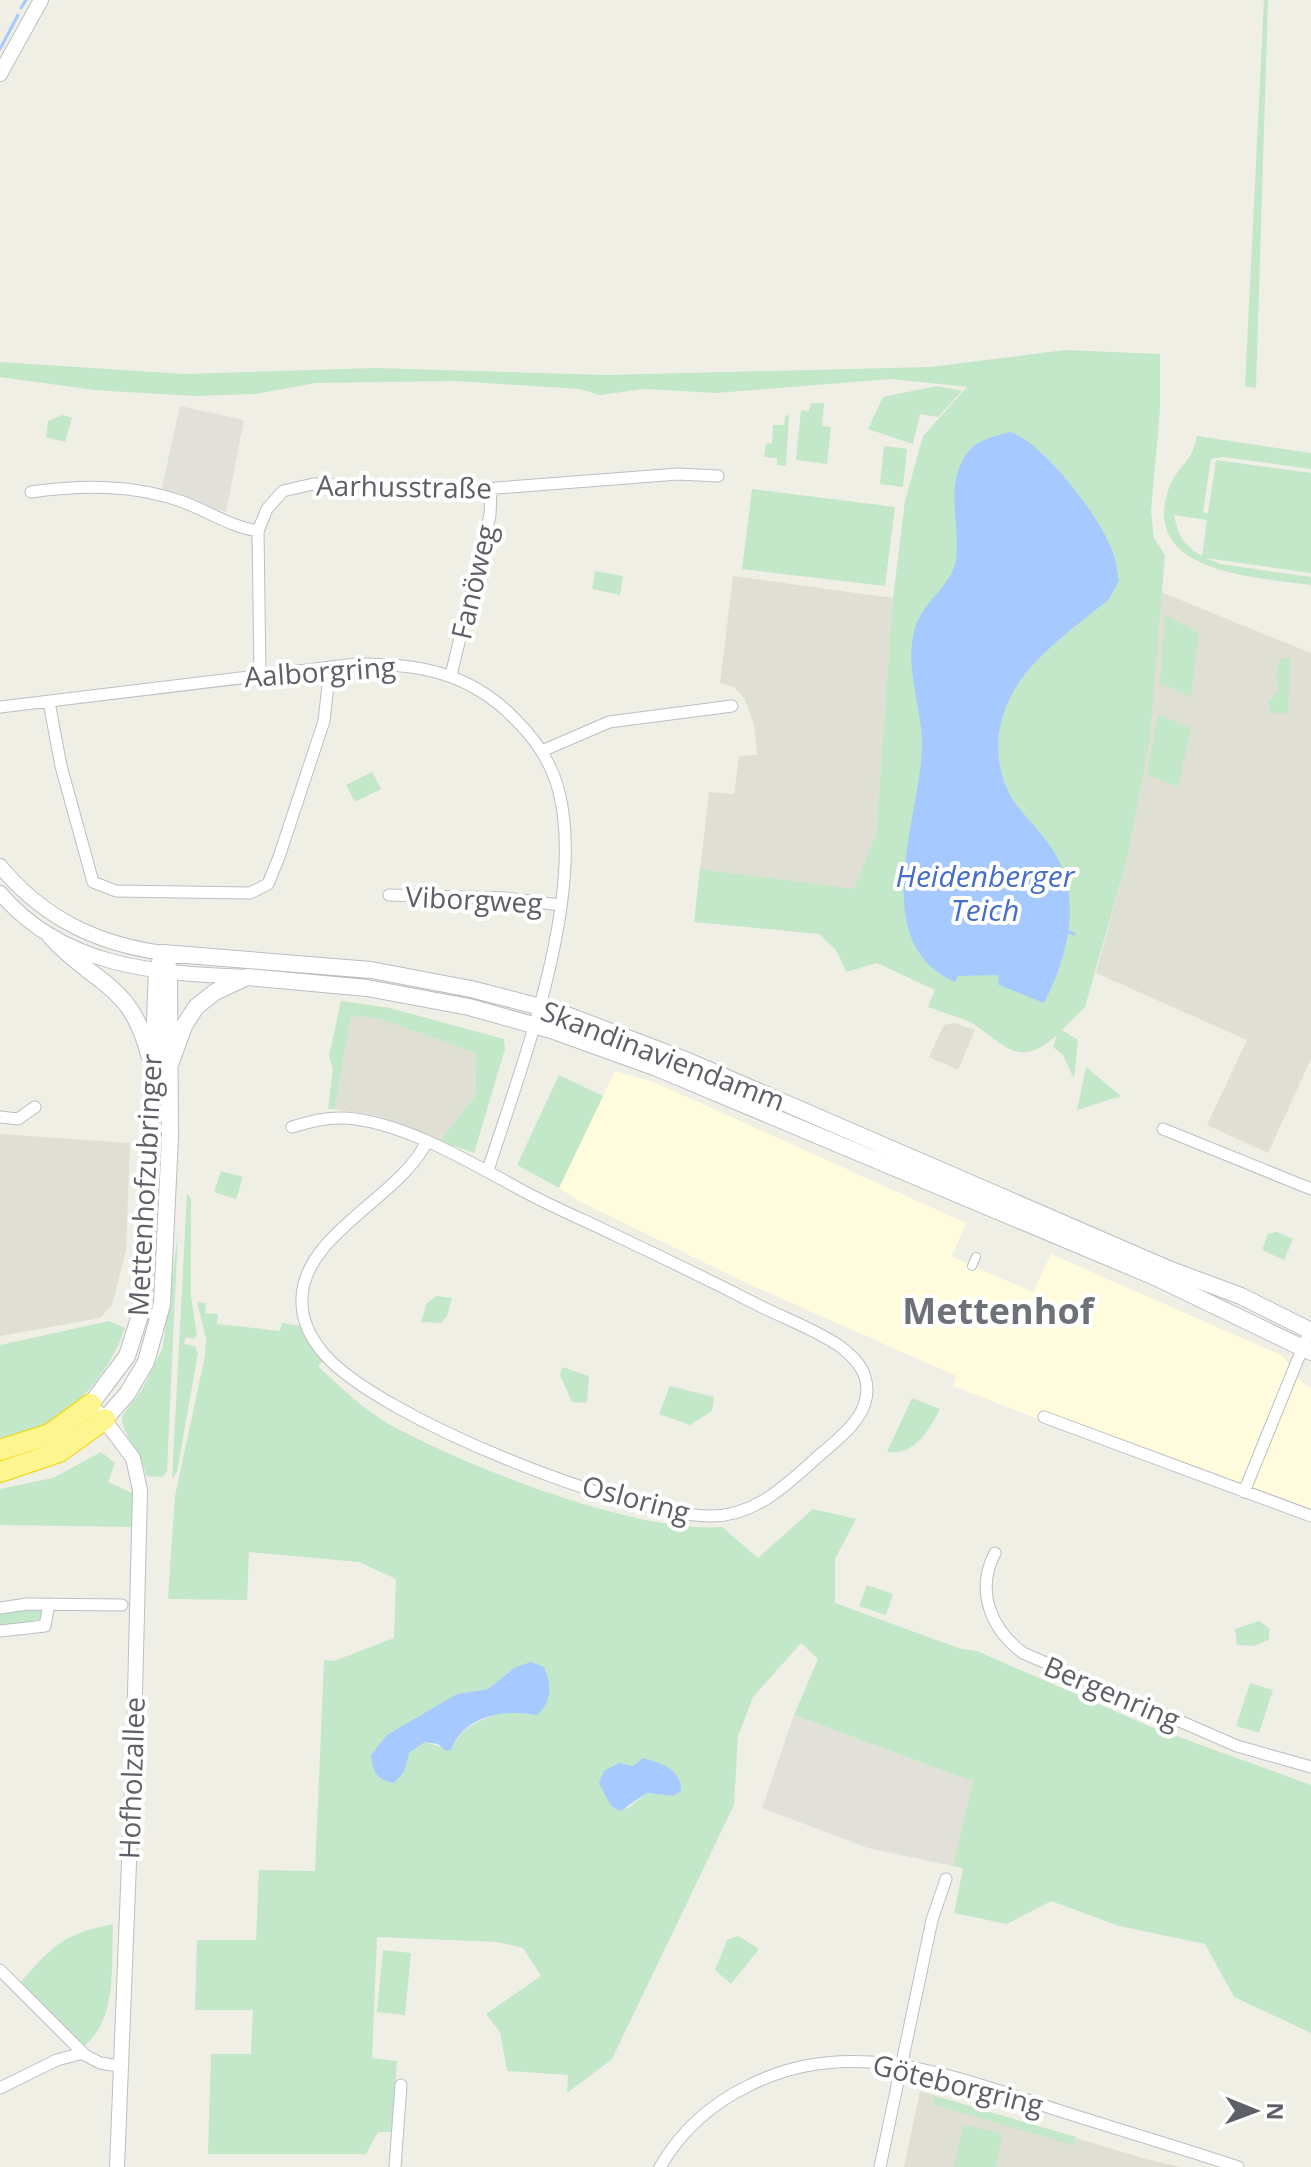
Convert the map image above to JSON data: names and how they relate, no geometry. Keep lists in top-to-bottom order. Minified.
{"streets":{"main road":["Skandinaviendamm","Mettenhofzubringer"],"street":["Aarhusstraße","Fanöweg","Aalborgring","Viborgweg","Osloring","Bergenring","Hofholzallee","Göteborgring"]},"crossings":[["Aarhusstraße","Fanöweg"],["Fanöweg","Aalborgring"],["Aalborgring","Viborgweg"],["Aalborgring","Skandinaviendamm"],["Aalborgring","Osloring"],["Skandinaviendamm","Mettenhofzubringer"],["Mettenhofzubringer","Hofholzallee"]],"districts":["Mettenhof"],"water":["Heidenberger Teich"],"north":"right"}
